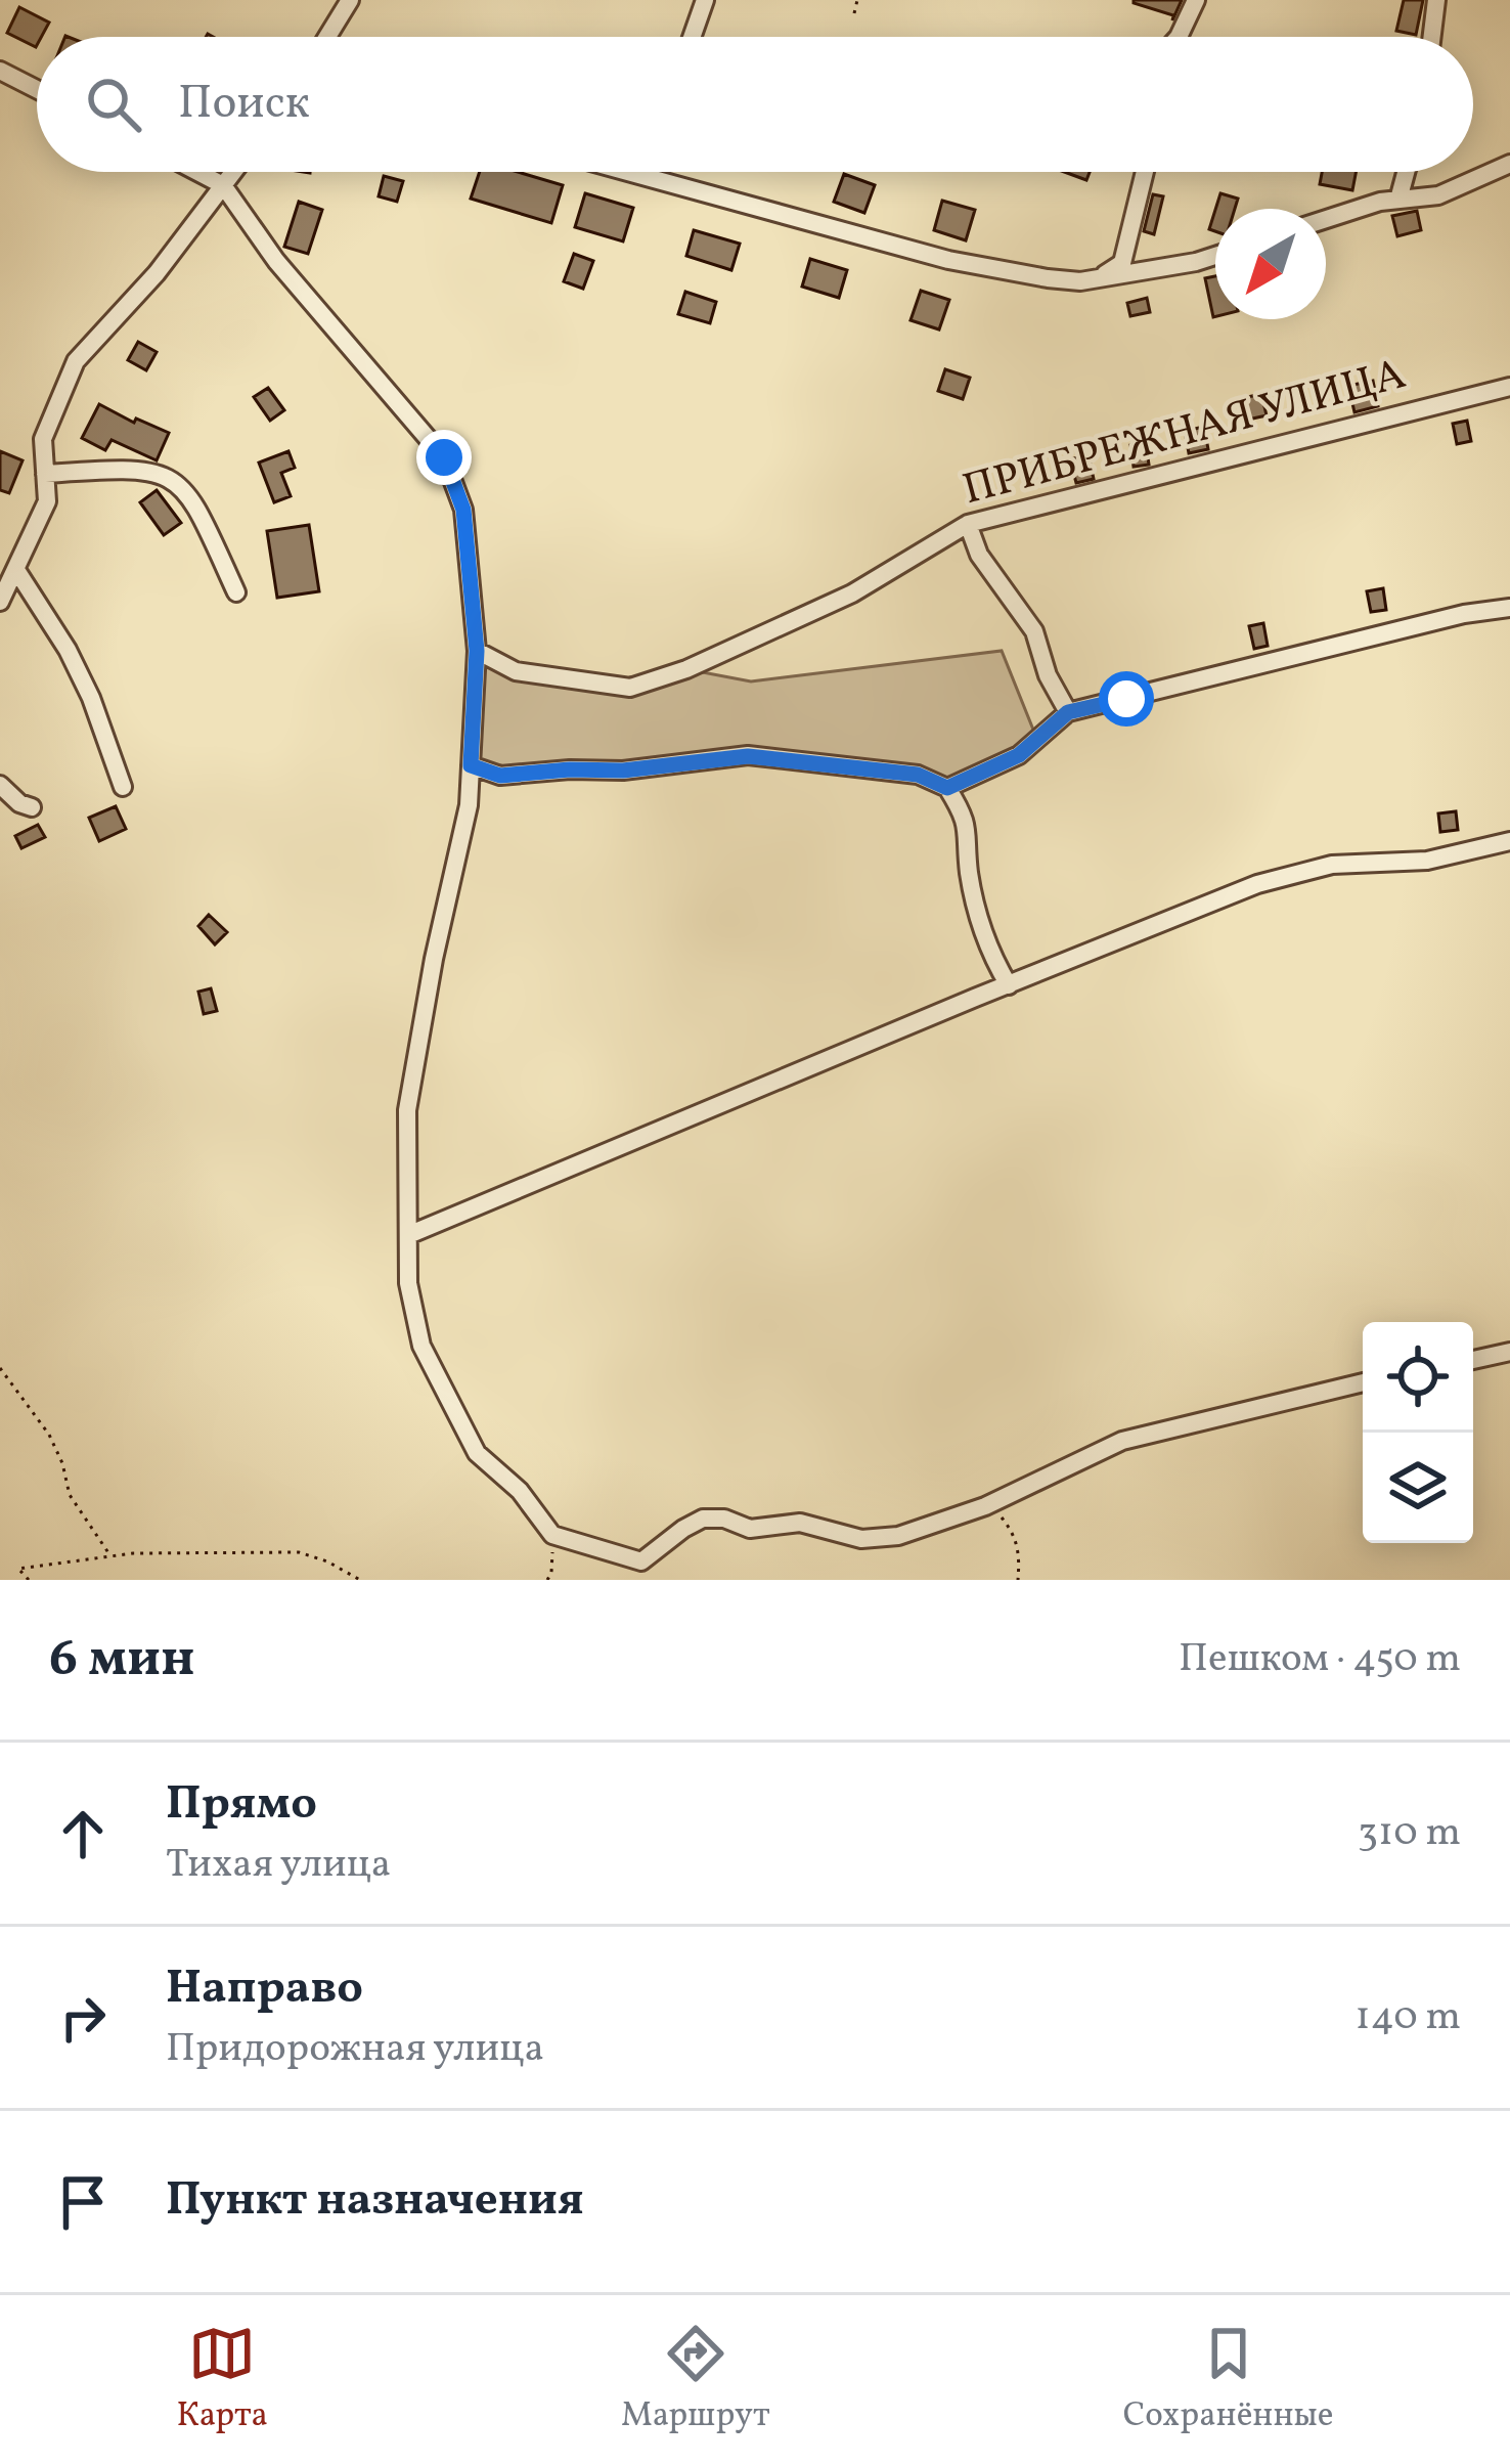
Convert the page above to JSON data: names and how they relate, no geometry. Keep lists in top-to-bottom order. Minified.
{"streets":{"street":["ПРИБРЕЖНАЯ УЛИЦА"]},"north":"bottom left","page":{"search":"Поиск","heading":["6 мин","Пешком · 450 m"],"list":[["Прямо","Тихая улица","310 m"],["Направо","Придорожная улица","140 m"],"Пункт назначения"],"nav":["Карта","Маршрут","Сохранённые"]}}
